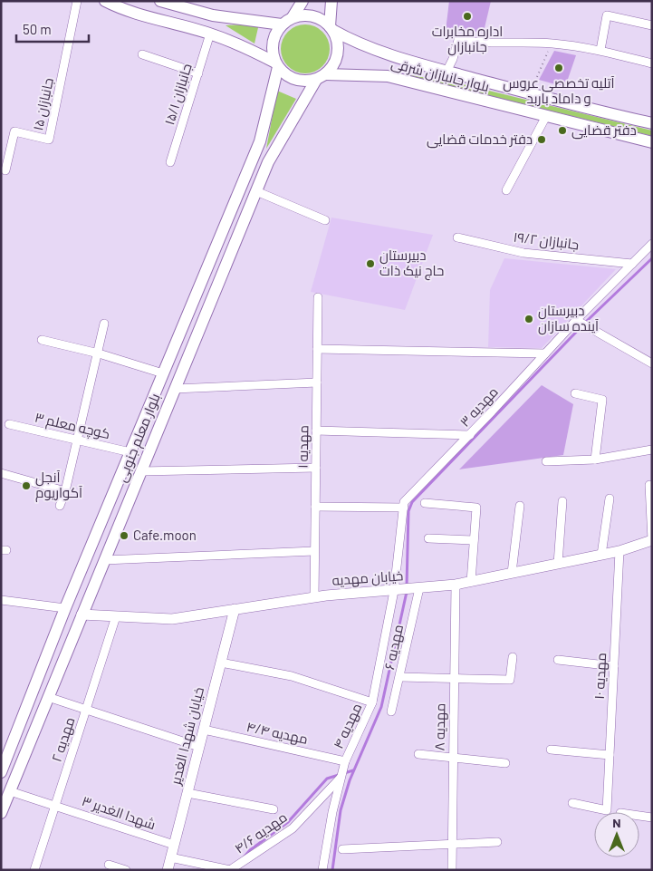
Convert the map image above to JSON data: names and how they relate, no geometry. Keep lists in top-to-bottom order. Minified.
{"streets":{"main road":["بلوار جانبازان شرقی","بلوار معلم جنوبی"],"street":["جانبازان ۱۵/۱","جانبازان ۱۵","جانبازان ۱۹/۲","مهدیه ۳","کوچه معلم ۳","مهدیه ۱","خیابان مهدیه","مهدیه ۶","مهدیه ۱۰","مهدیه ۴","مهدیه ۸","مهدیه ۴/۴","خیابان شهدا الغدیر","مهدیه ۲","شهدا الغدیر ۳","مهدیه ۴/۶"]},"crossings":[["بلوار جانبازان شرقی","بلوار معلم جنوبی"],["جانبازان ۱۹/۲","مهدیه ۳"],["مهدیه ۳","خیابان مهدیه"],["مهدیه ۳","مهدیه ۴"],["کوچه معلم ۳","بلوار معلم جنوبی"],["بلوار معلم جنوبی","خیابان مهدیه"],["بلوار معلم جنوبی","شهدا الغدیر ۳"],["مهدیه ۱","خیابان مهدیه"],["خیابان مهدیه","مهدیه ۶"],["خیابان مهدیه","مهدیه ۱۰"],["خیابان مهدیه","مهدیه ۴"],["خیابان مهدیه","مهدیه ۸"],["خیابان مهدیه","خیابان شهدا الغدیر"],["خیابان مهدیه","مهدیه ۲"],["مهدیه ۴","مهدیه ۴/۴"],["مهدیه ۴","مهدیه ۴/۶"],["مهدیه ۴/۴","خیابان شهدا الغدیر"],["خیابان شهدا الغدیر","شهدا الغدیر ۳"],["مهدیه ۲","شهدا الغدیر ۳"]],"places":["اداره مخابرات جانبازان","آتلیه تخصصی عروس و داماد باربد","دفتر قضایی","دفتر خدمات قضایی","دبیرستان حاج نیک ذات","دبیرستان آینده سازان","آنجل آکواریوم","Cafe.moon"],"scale_bar":"50 m","north":"top"}
